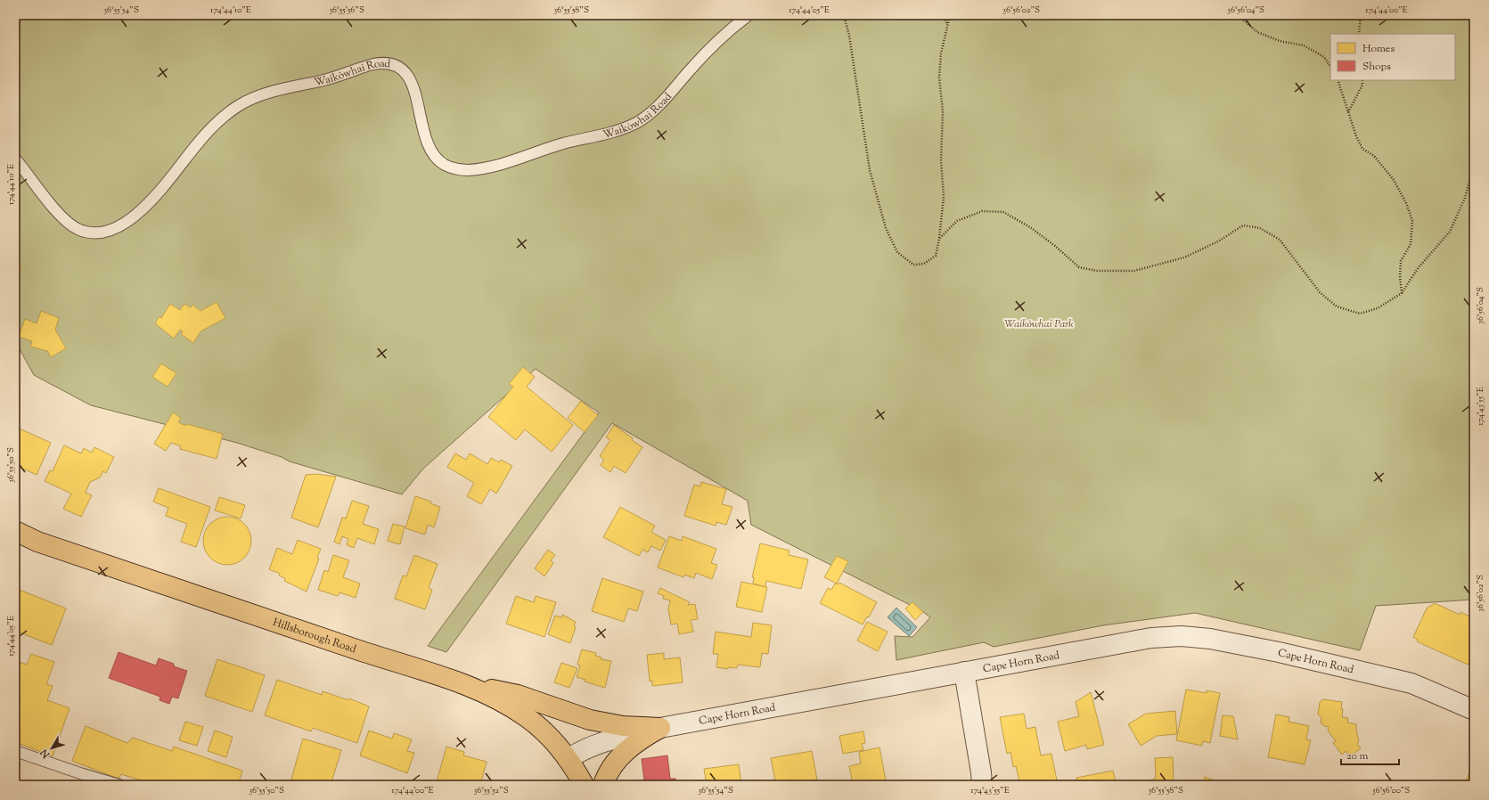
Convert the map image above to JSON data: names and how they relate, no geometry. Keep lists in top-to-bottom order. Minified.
{"streets":{"main road":["Hillsborough Road"],"street":["Cape Horn Road"],"lane":["Waikōwhai Road"]},"crossings":[["Hillsborough Road","Cape Horn Road"]],"parks":["Waikōwhai Park"],"legend":["Homes","Shops"],"scale_bar":"20 m","north":"bottom left","coordinates":["36°55'54\"S","174°44'10\"E","36°55'56\"S","36°55'58\"S","174°44'05\"E","36°56'02\"S","36°56'04\"S","174°44'00\"E","174°43'55\"E","36°55'50\"S","36°55'52\"S","36°56'00\"S"]}
